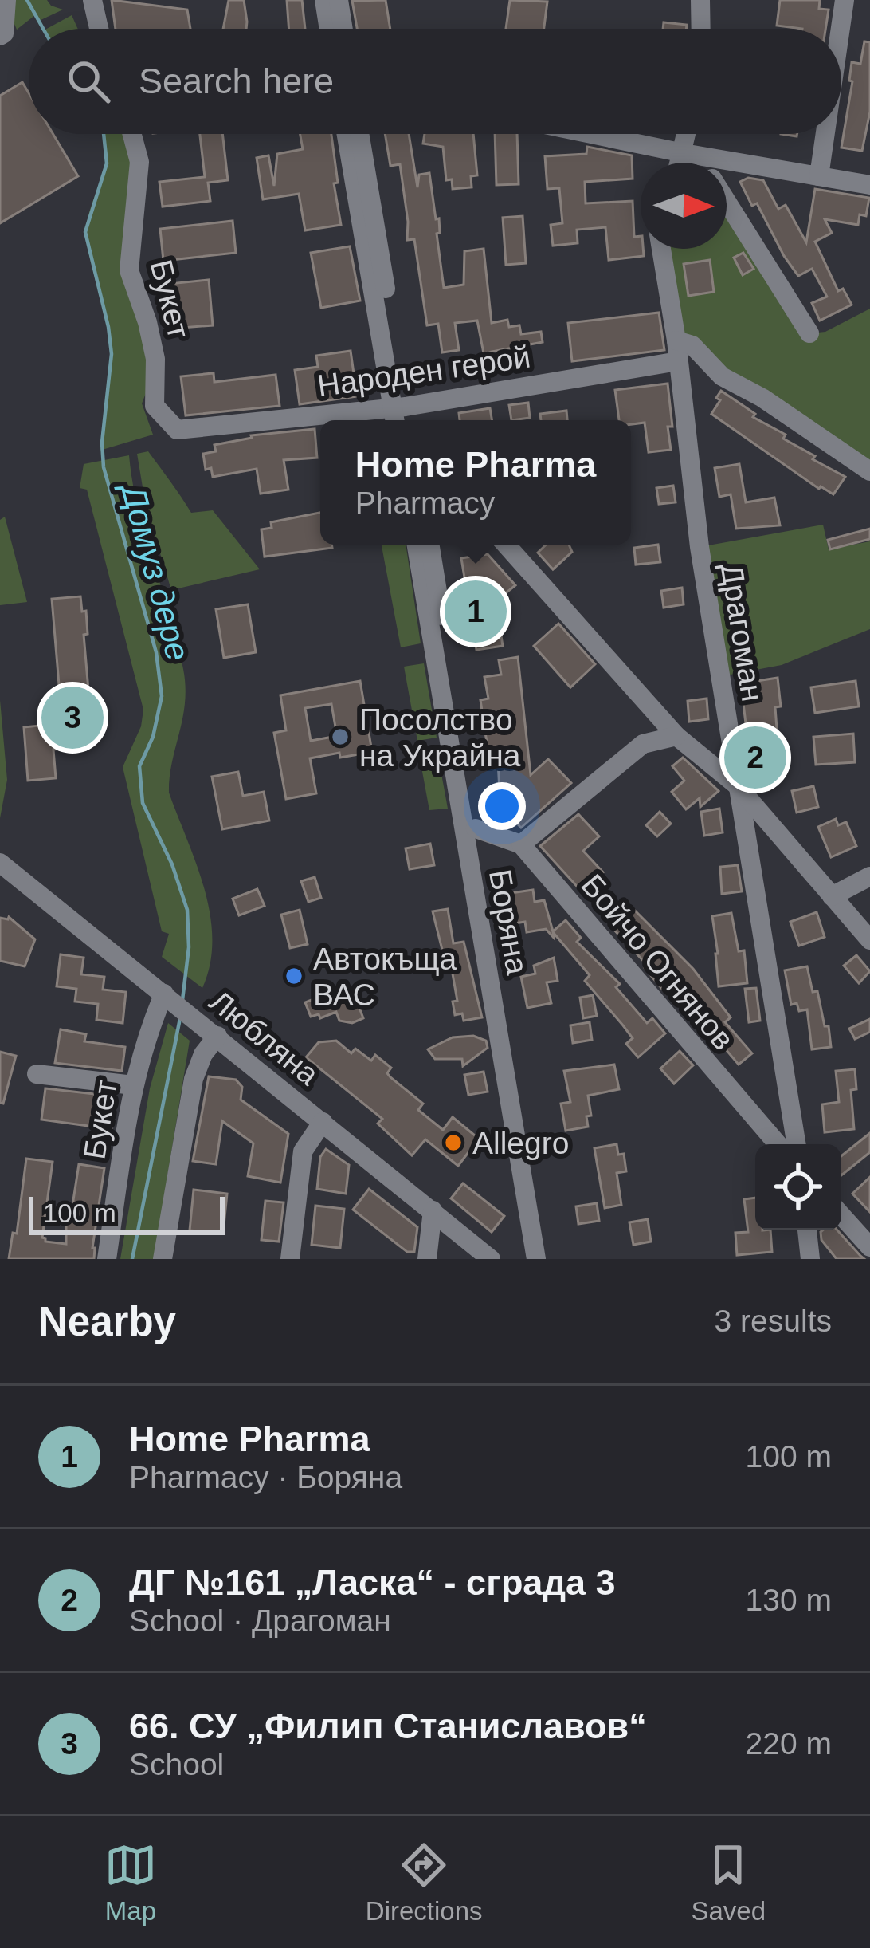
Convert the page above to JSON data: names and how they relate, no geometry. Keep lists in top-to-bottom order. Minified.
{"streets":{"street":["Букет","Народен герой","Драгоман","Боряна","Бойчо Огнянов","Любляна"]},"crossings":[["Букет","Народен герой"],["Букет","Любляна"],["Народен герой","Драгоман"],["Боряна","Бойчо Огнянов"]],"water":["Домуз дере"],"places":["Посолство на Украйна","Автокъща ВАС","Allegro"],"scale_bar":"100 m","north":"right","page":{"search":"Search here","popup":["Home Pharma","Pharmacy"],"pins":["1","3","2"],"scale":"100 m","heading":["Nearby","3 results"],"list":[{"mark":"1","name":"Home Pharma","note":"Pharmacy · Боряна","value":"100 m"},{"mark":"2","name":"ДГ №161 „Ласка“ - сграда 3","note":"School · Драгоман","value":"130 m"},{"mark":"3","name":"66. СУ „Филип Станиславов“","note":"School","value":"220 m"}],"nav":["Map","Directions","Saved"]}}
